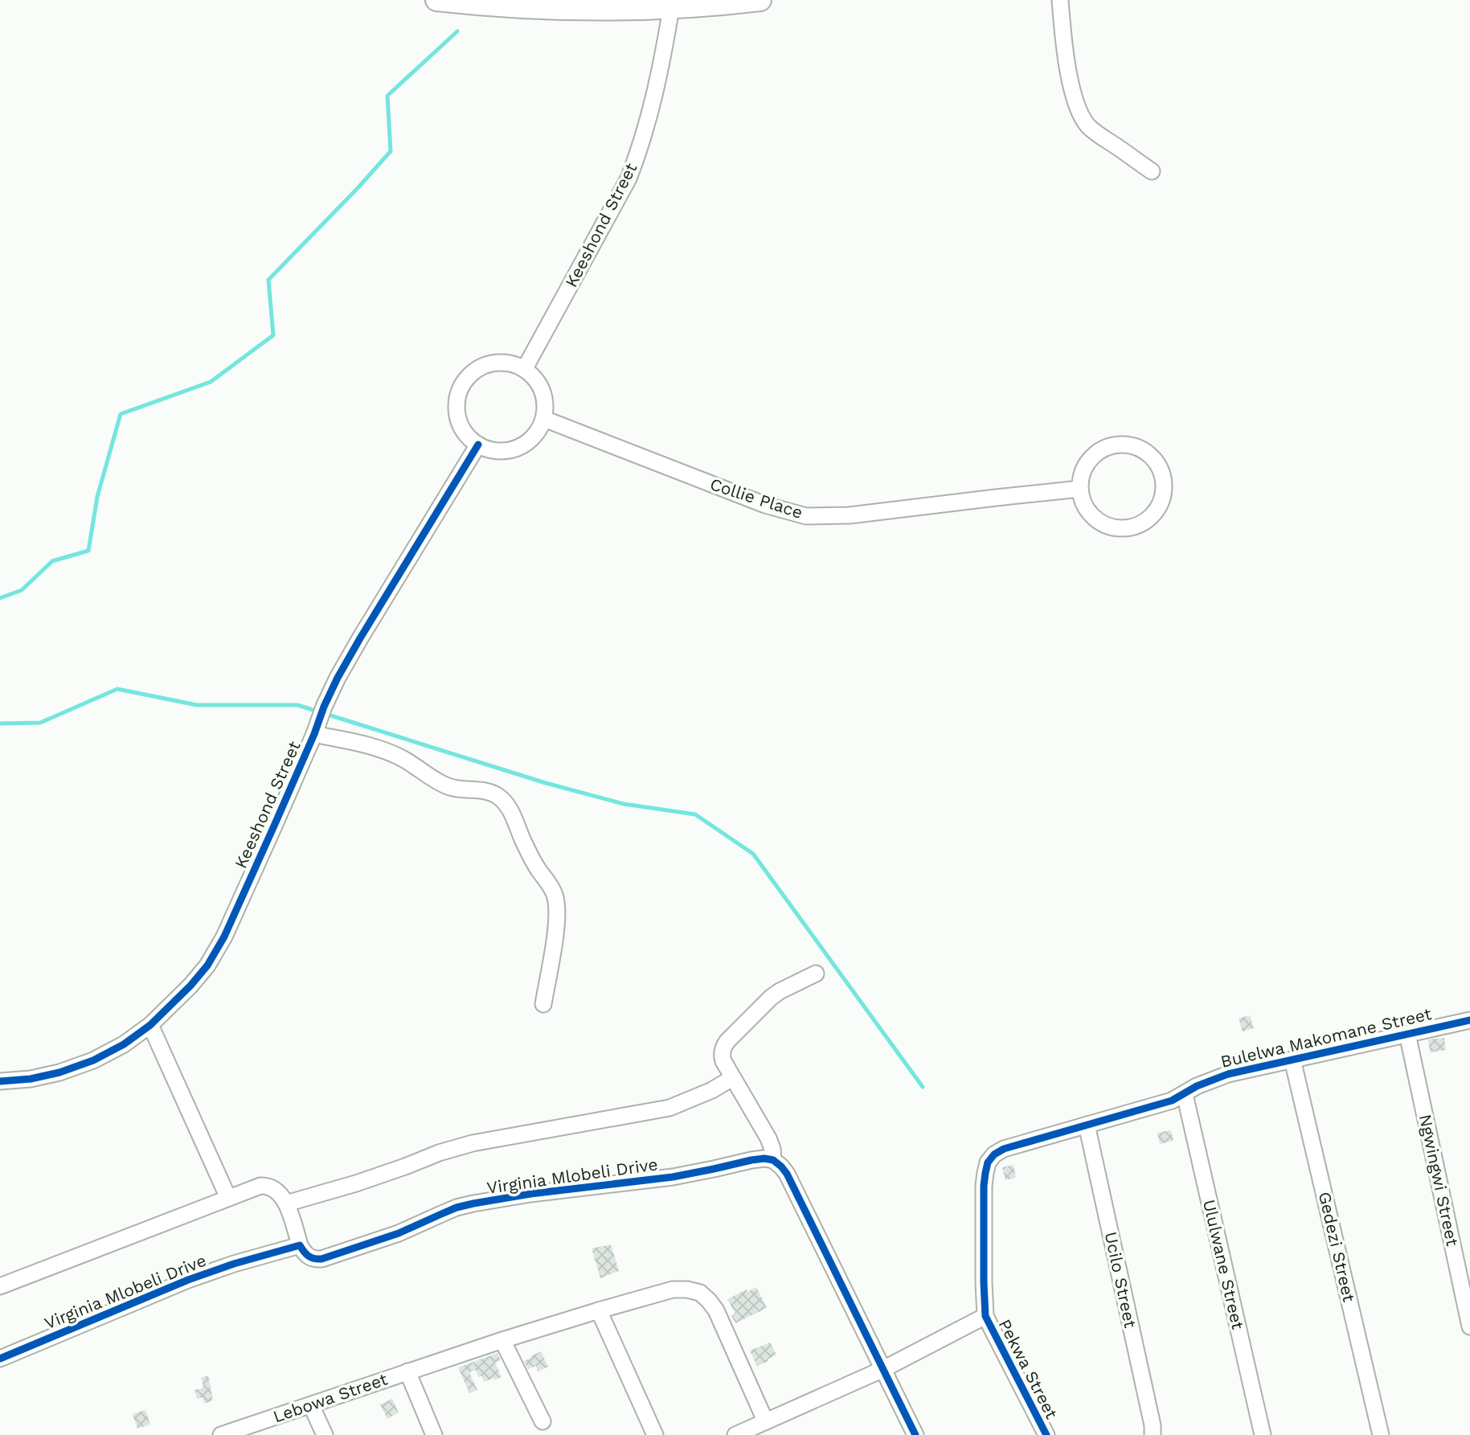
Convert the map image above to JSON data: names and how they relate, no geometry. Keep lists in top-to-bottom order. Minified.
{"streets":{"street":["Keeshond Street","Collie Place","Bulelwa Makomane Street","Virginia Mlobeli Drive","Ngwingwi Street","Gedezi Street","Ululwane Street","Ucilo Street","Pekwa Street","Lebowa Street"]},"crossings":[["Keeshond Street","Collie Place"],["Bulelwa Makomane Street","Ngwingwi Street"],["Bulelwa Makomane Street","Gedezi Street"],["Bulelwa Makomane Street","Ululwane Street"],["Bulelwa Makomane Street","Ucilo Street"],["Bulelwa Makomane Street","Pekwa Street"]]}
